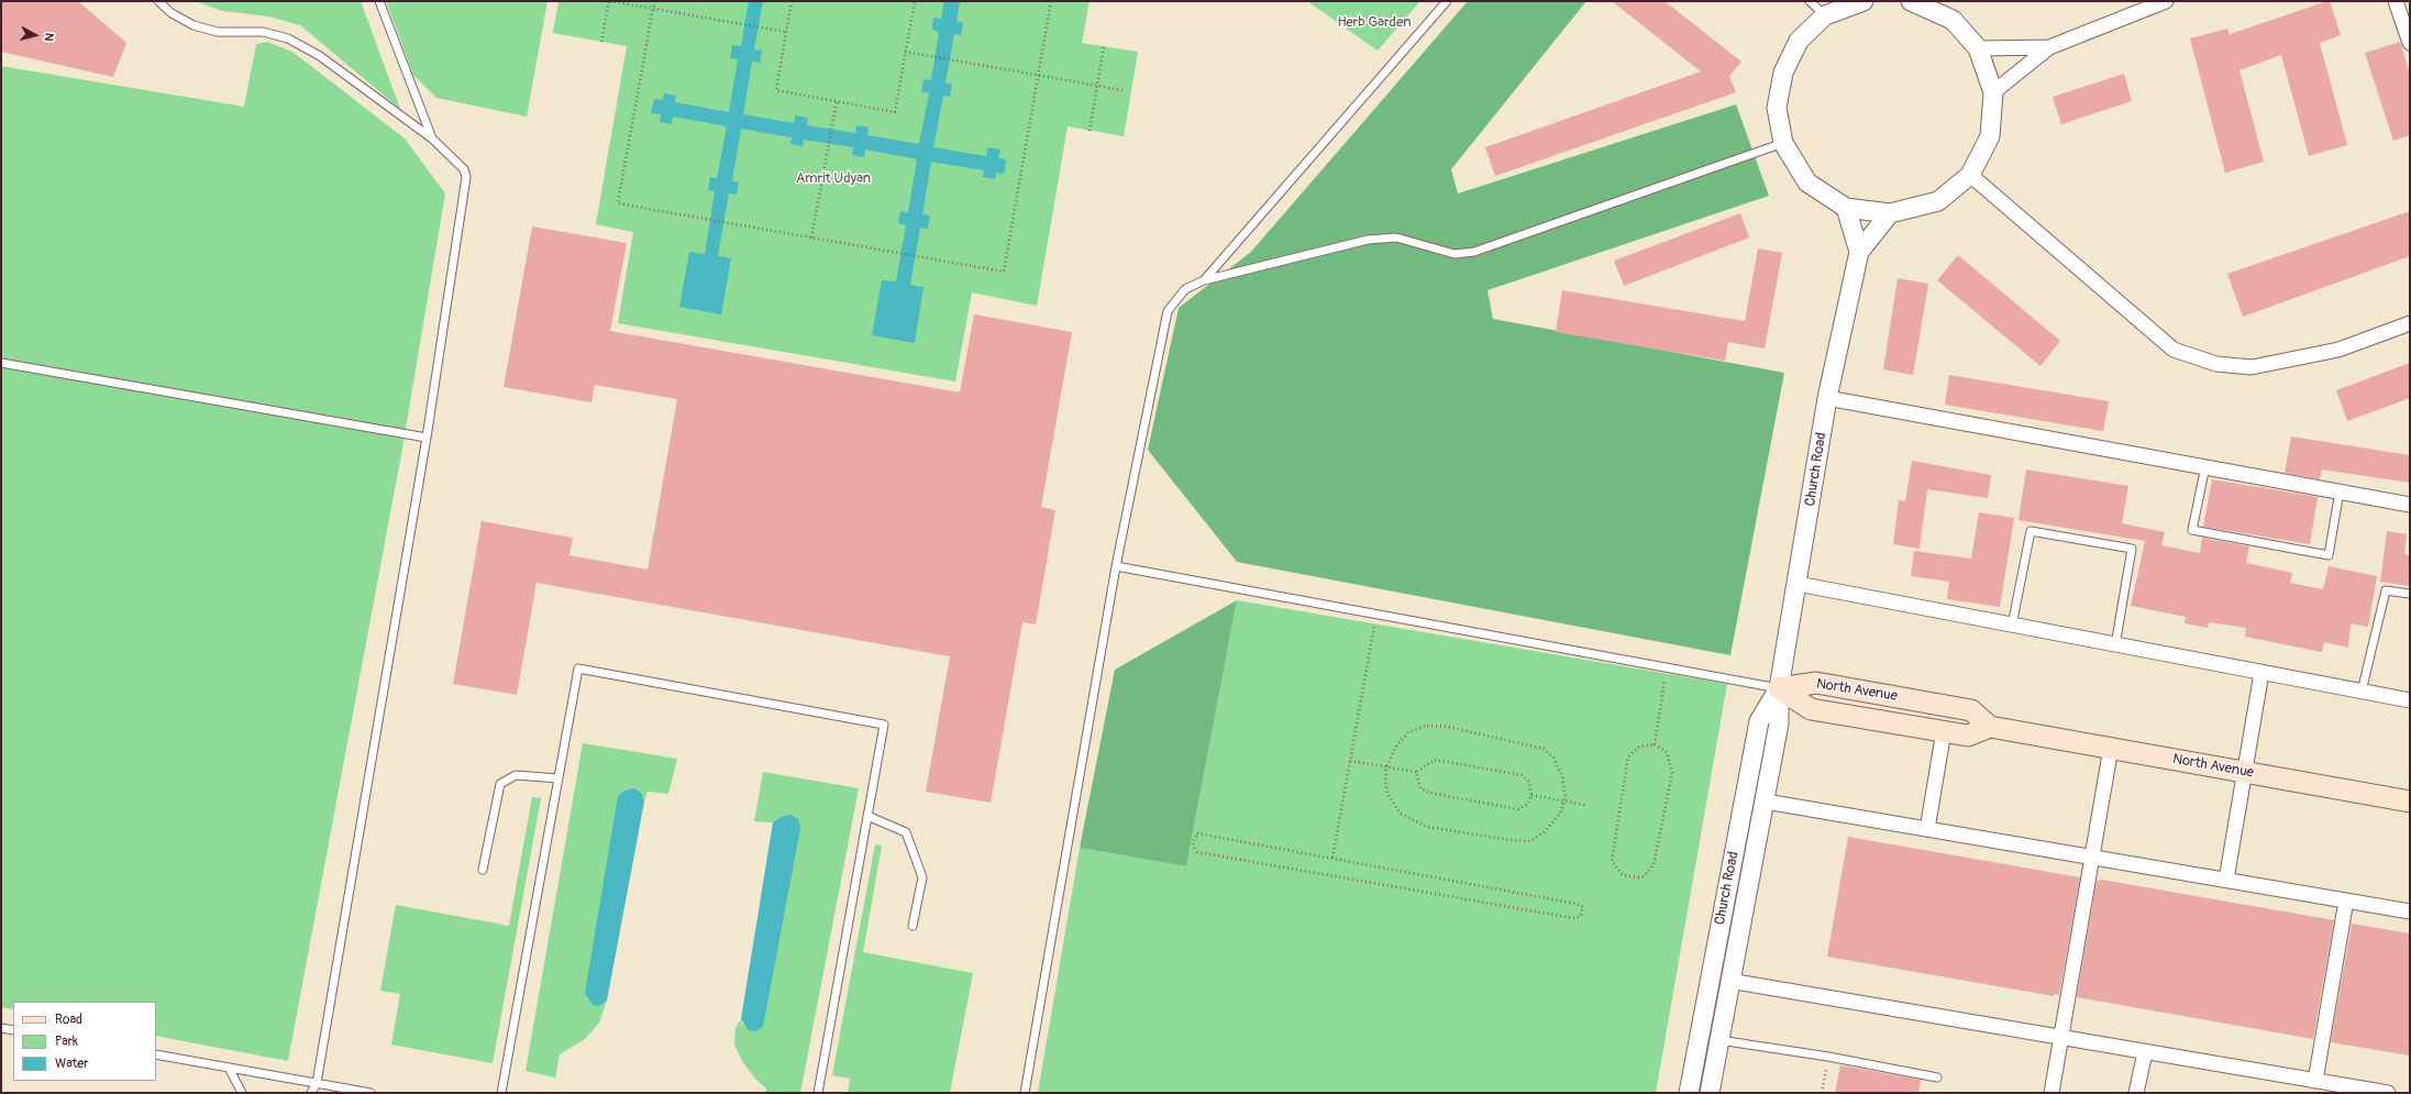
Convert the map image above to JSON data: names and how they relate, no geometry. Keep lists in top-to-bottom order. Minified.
{"streets":{"main road":["North Avenue"],"street":["Church Road"]},"crossings":[["Church Road","North Avenue"]],"parks":["Herb Garden","Amrit Udyan"],"legend":["Road","Park","Water"],"north":"right"}
